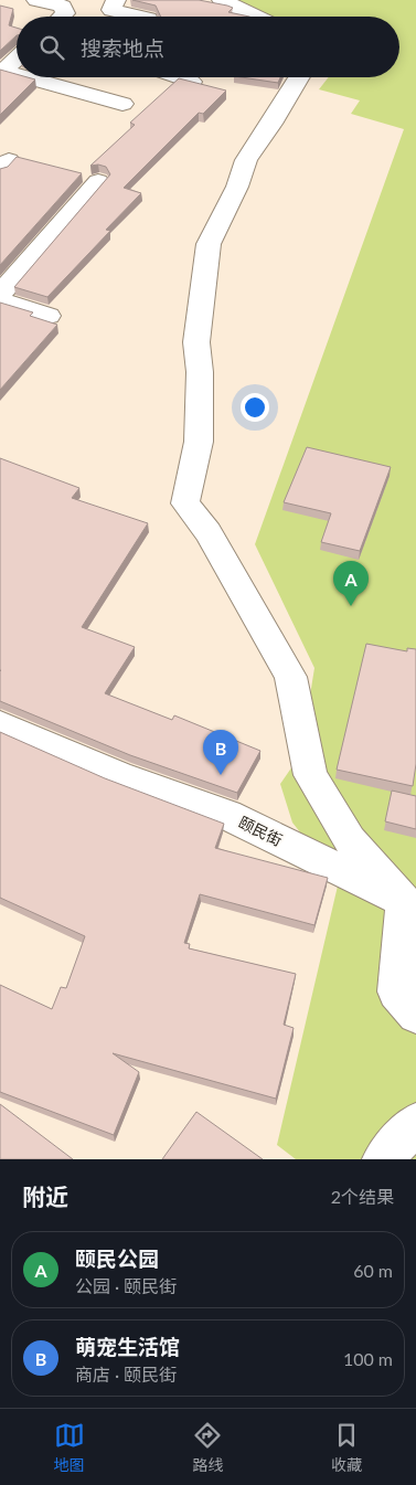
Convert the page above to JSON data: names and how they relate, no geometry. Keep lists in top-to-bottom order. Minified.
{"streets":{"street":["颐民街"]},"page":{"search":"搜索地点","pins":["A","B"],"heading":["附近","2个结果"],"list":[{"mark":"A","name":"颐民公园","note":"公园 · 颐民街","value":"60 m"},{"mark":"B","name":"萌宠生活馆","note":"商店 · 颐民街","value":"100 m"}],"nav":["地图","路线","收藏"]}}
